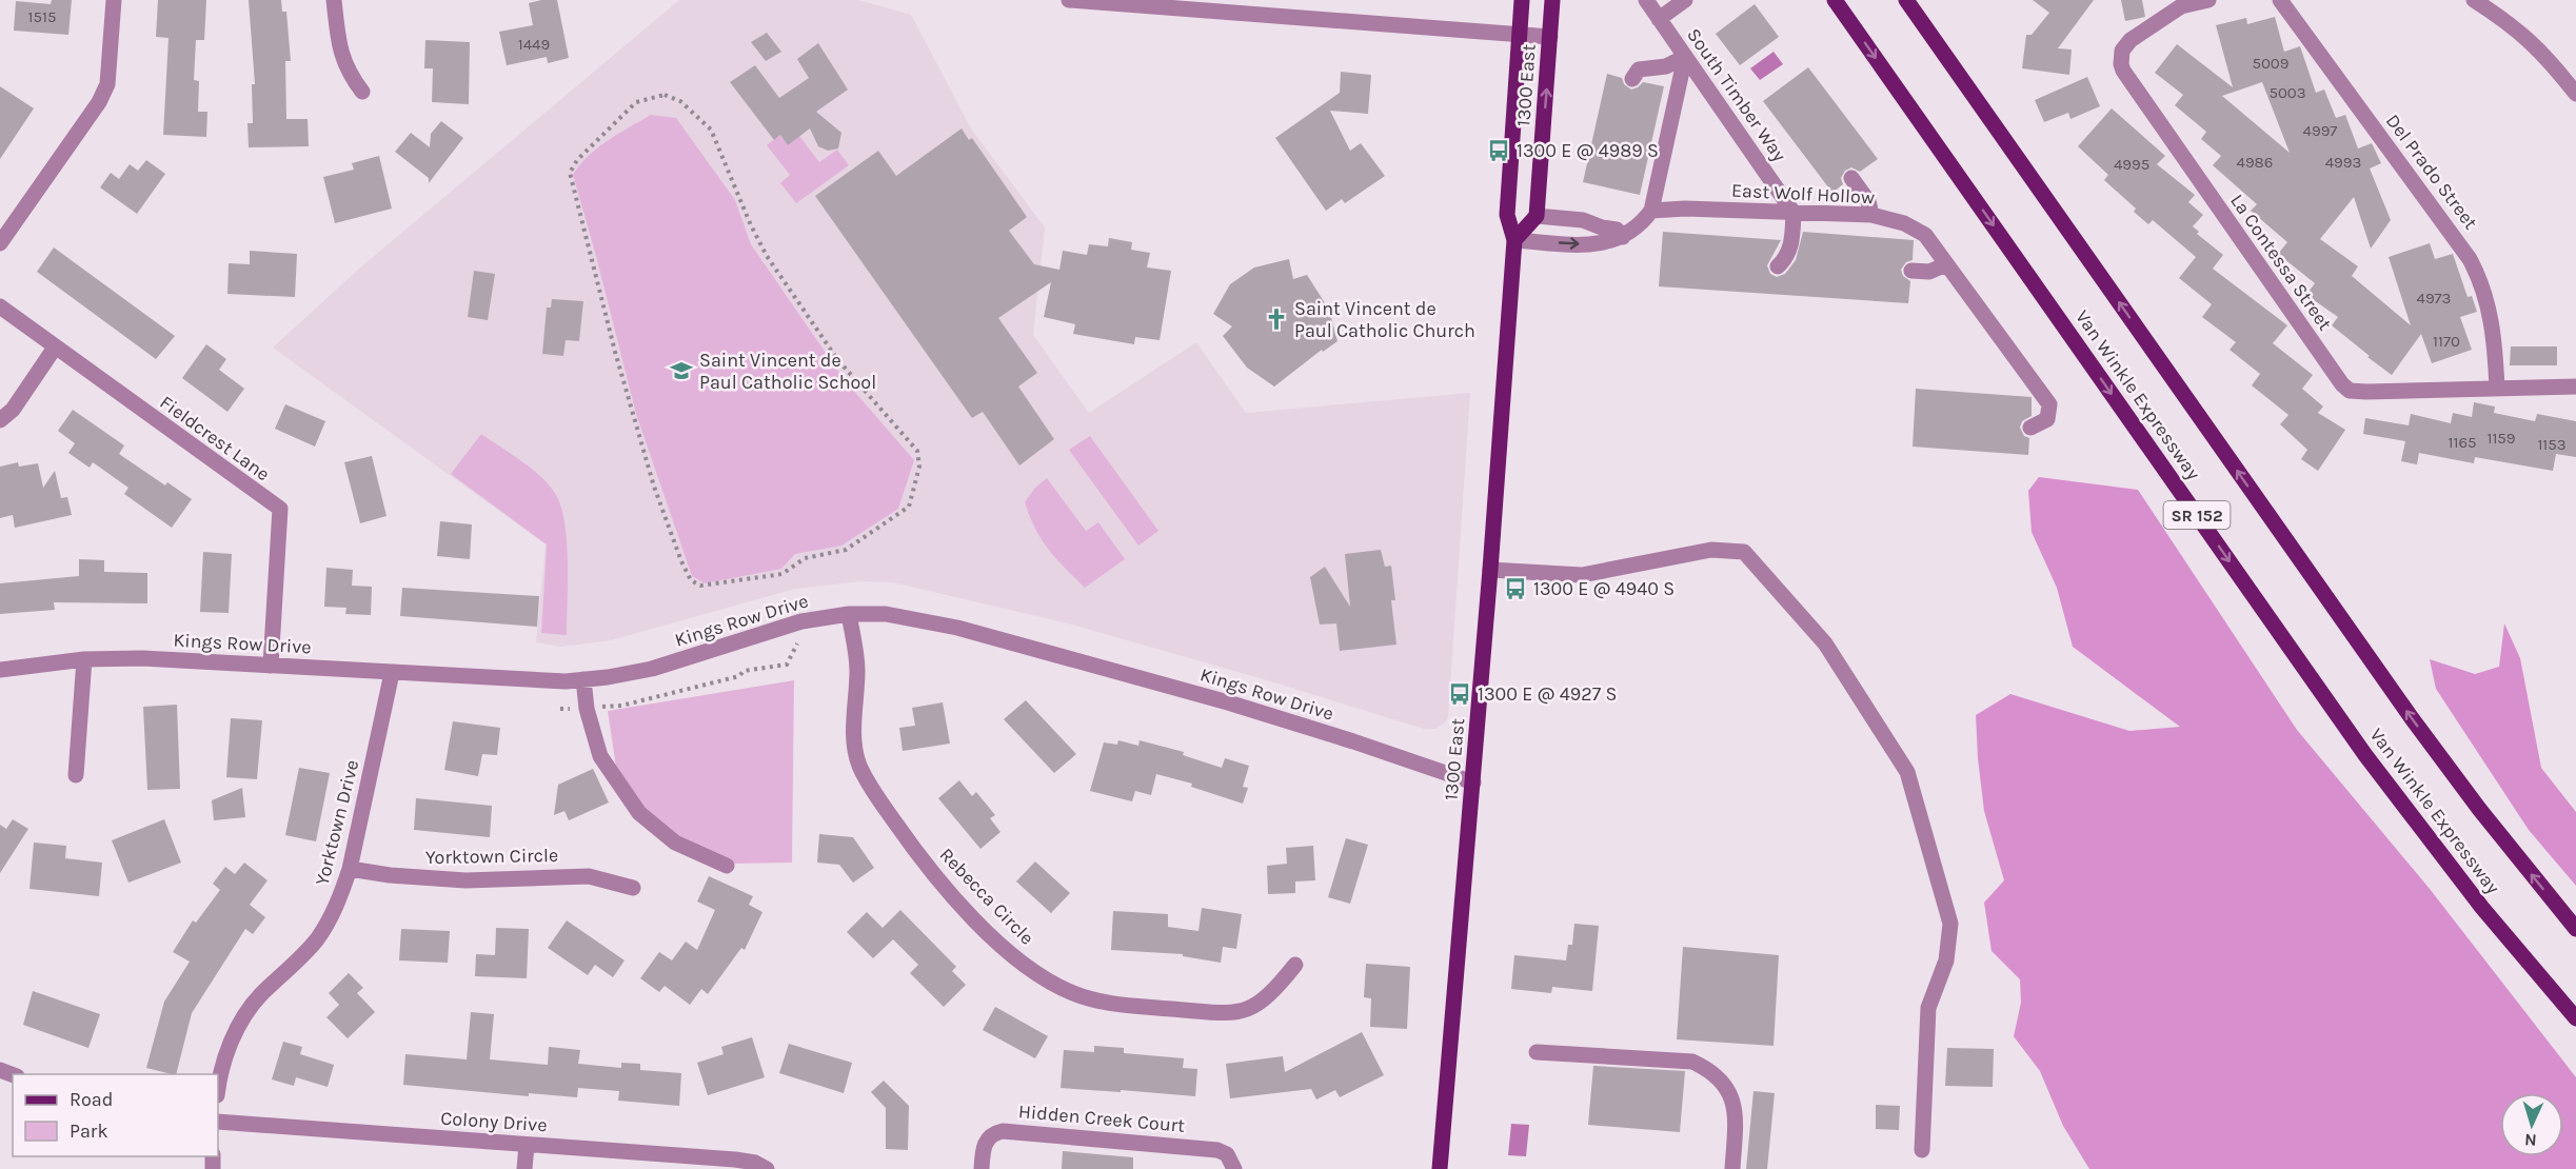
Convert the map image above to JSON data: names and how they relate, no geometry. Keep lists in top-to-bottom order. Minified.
{"streets":{"main road":["1300 East","Van Winkle Expressway","SR 152"],"street":["South Timber Way","Del Prado Street","East Wolf Hollow","La Contessa Street","Fieldcrest Lane","Kings Row Drive","Yorktown Drive","Yorktown Circle","Rebecca Circle","Hidden Creek Court","Colony Drive"]},"crossings":[["1300 East","Kings Row Drive"],["South Timber Way","East Wolf Hollow"],["Del Prado Street","La Contessa Street"],["Fieldcrest Lane","Kings Row Drive"],["Kings Row Drive","Yorktown Drive"],["Kings Row Drive","Rebecca Circle"],["Yorktown Drive","Yorktown Circle"]],"places":{"bus stop":["1300 E @ 4989 S","1300 E @ 4940 S","1300 E @ 4927 S"],"church":["Saint Vincent de Paul Catholic Church"],"school or university":["Saint Vincent de Paul Catholic School"]},"house_numbers":["1515","1449","5009","5003","4997","4986","4993","4995","4973","1170","1159","1165","1153"],"legend":["Road","Park"],"north":"bottom"}
